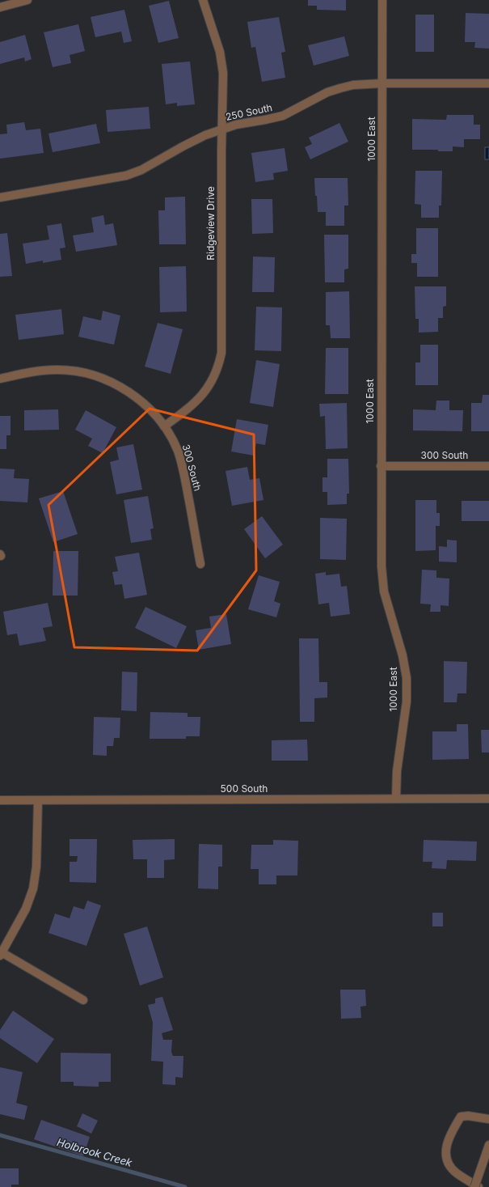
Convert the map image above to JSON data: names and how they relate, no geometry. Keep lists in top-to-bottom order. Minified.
{"streets":{"street":["250 South","1000 East","Ridgeview Drive","300 South","500 South"]},"crossings":[["250 South","1000 East"],["250 South","Ridgeview Drive"],["1000 East","300 South"],["1000 East","500 South"],["Ridgeview Drive","300 South"]],"water":["Holbrook Creek"]}
